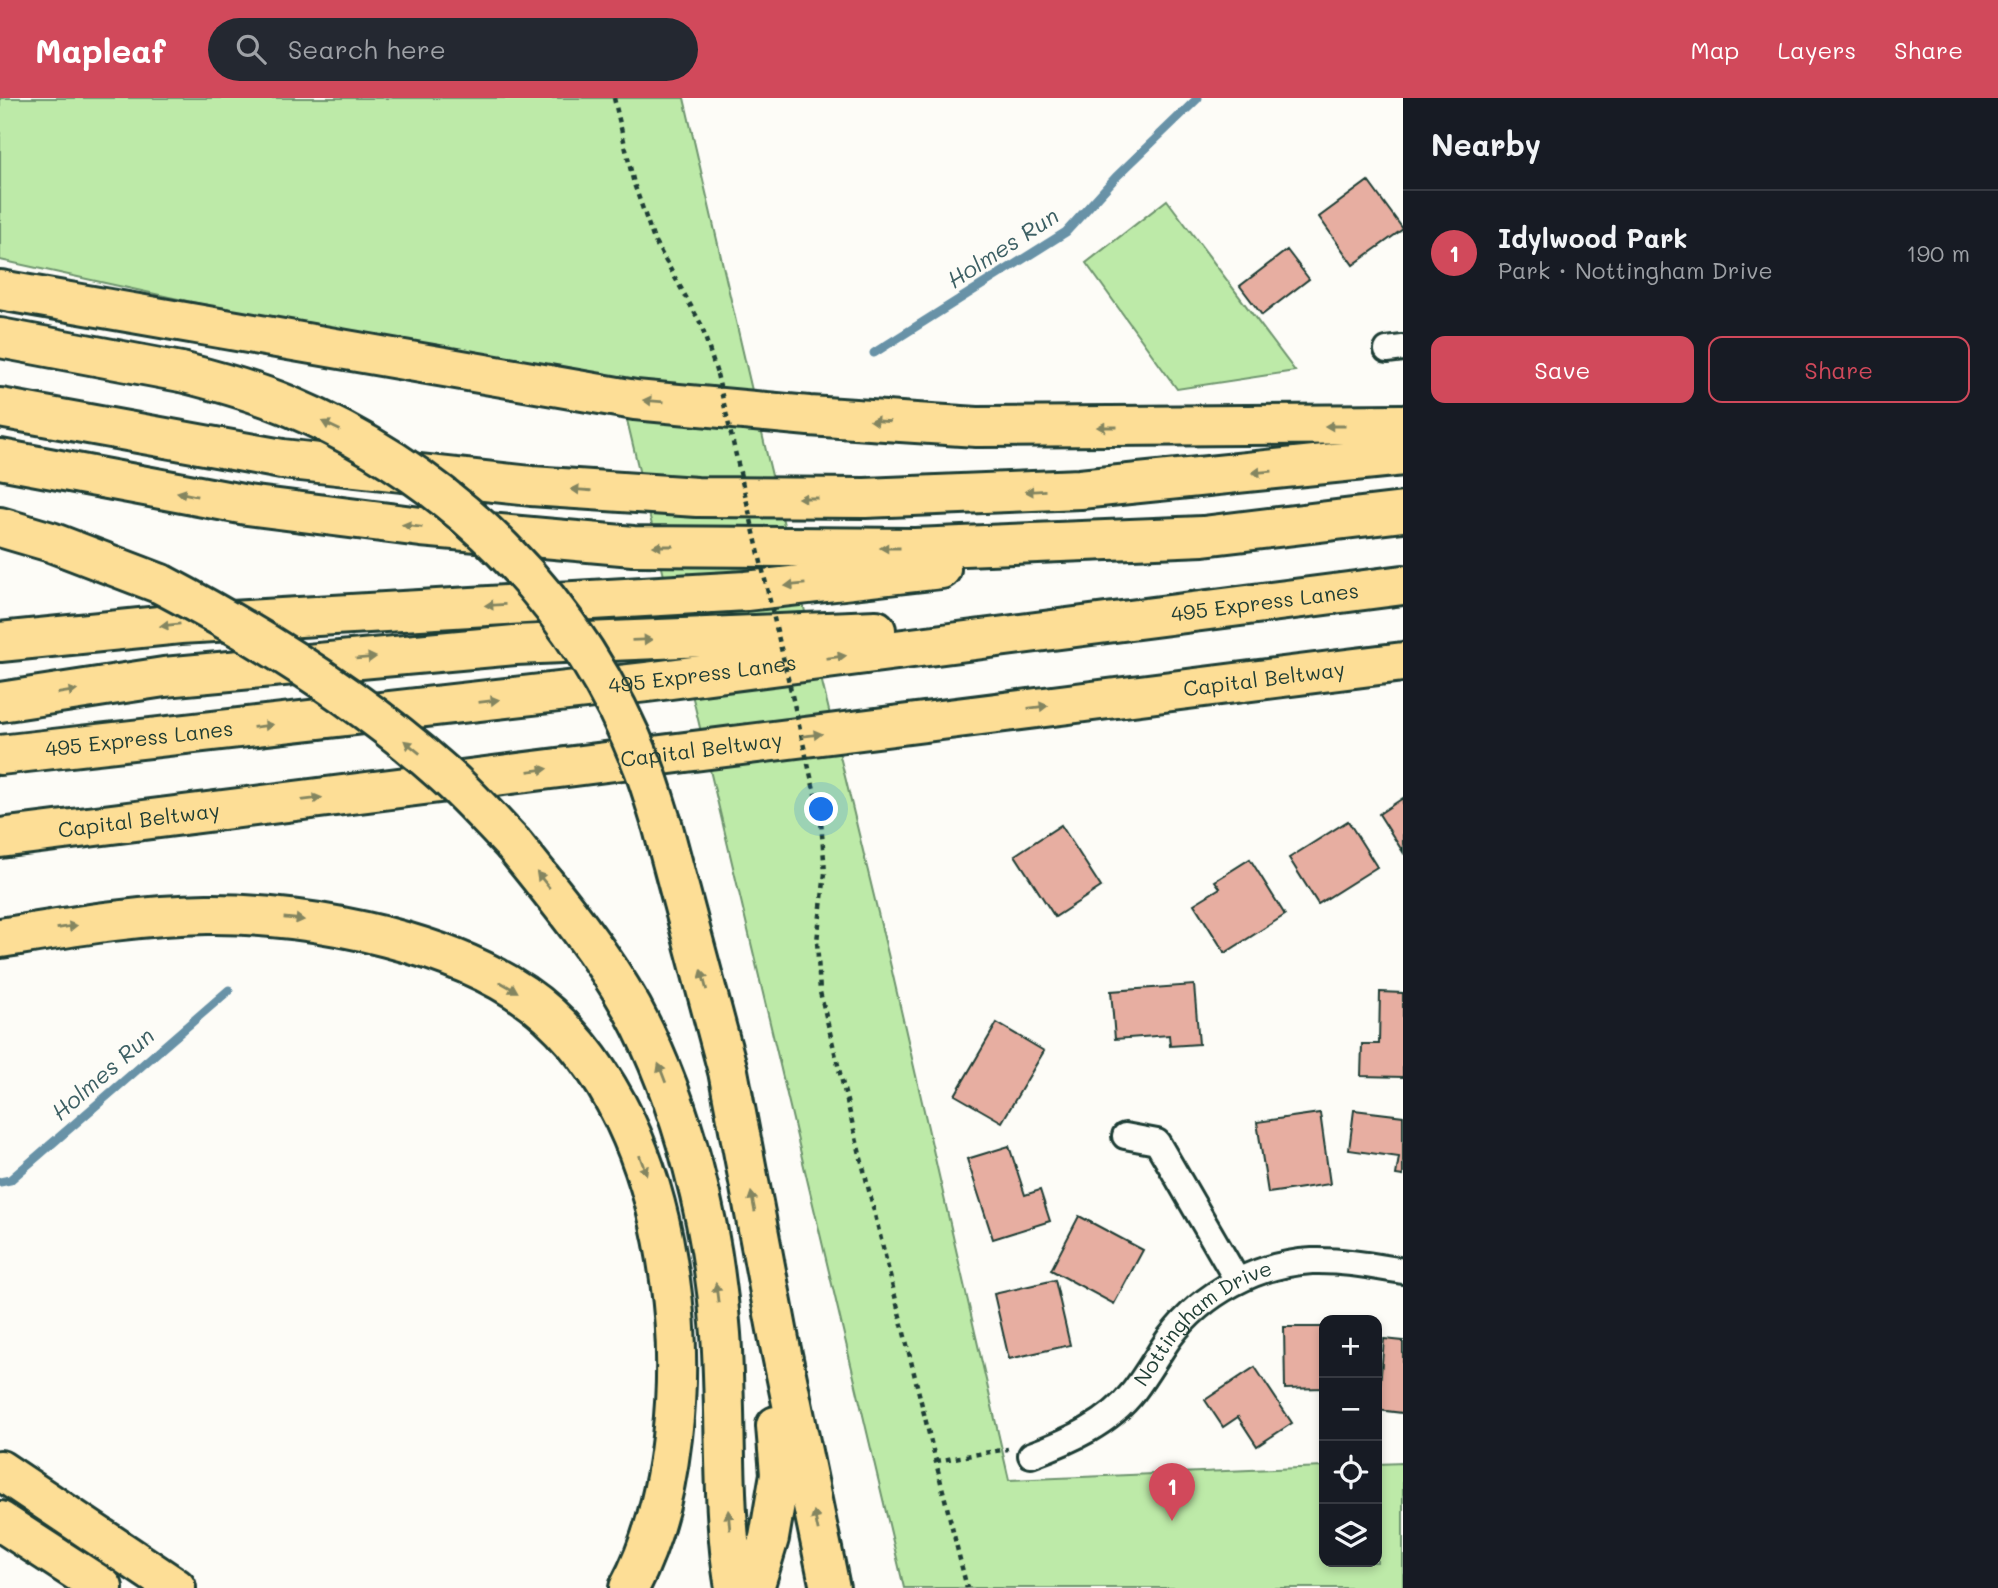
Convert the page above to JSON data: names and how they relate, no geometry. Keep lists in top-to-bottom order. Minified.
{"streets":{"highway":["495 Express Lanes","Capital Beltway"],"street":["Nottingham Drive"]},"water":["Holmes Run"],"page":{"header":"Mapleaf","search":"Search here","nav":["Map","Layers","Share"],"heading":"Nearby","list":[{"mark":"1","name":"Idylwood Park","note":"Park · Nottingham Drive","value":"190 m"}],"buttons":["Save","Share"],"map_buttons":["+","−"],"pins":"1"}}
